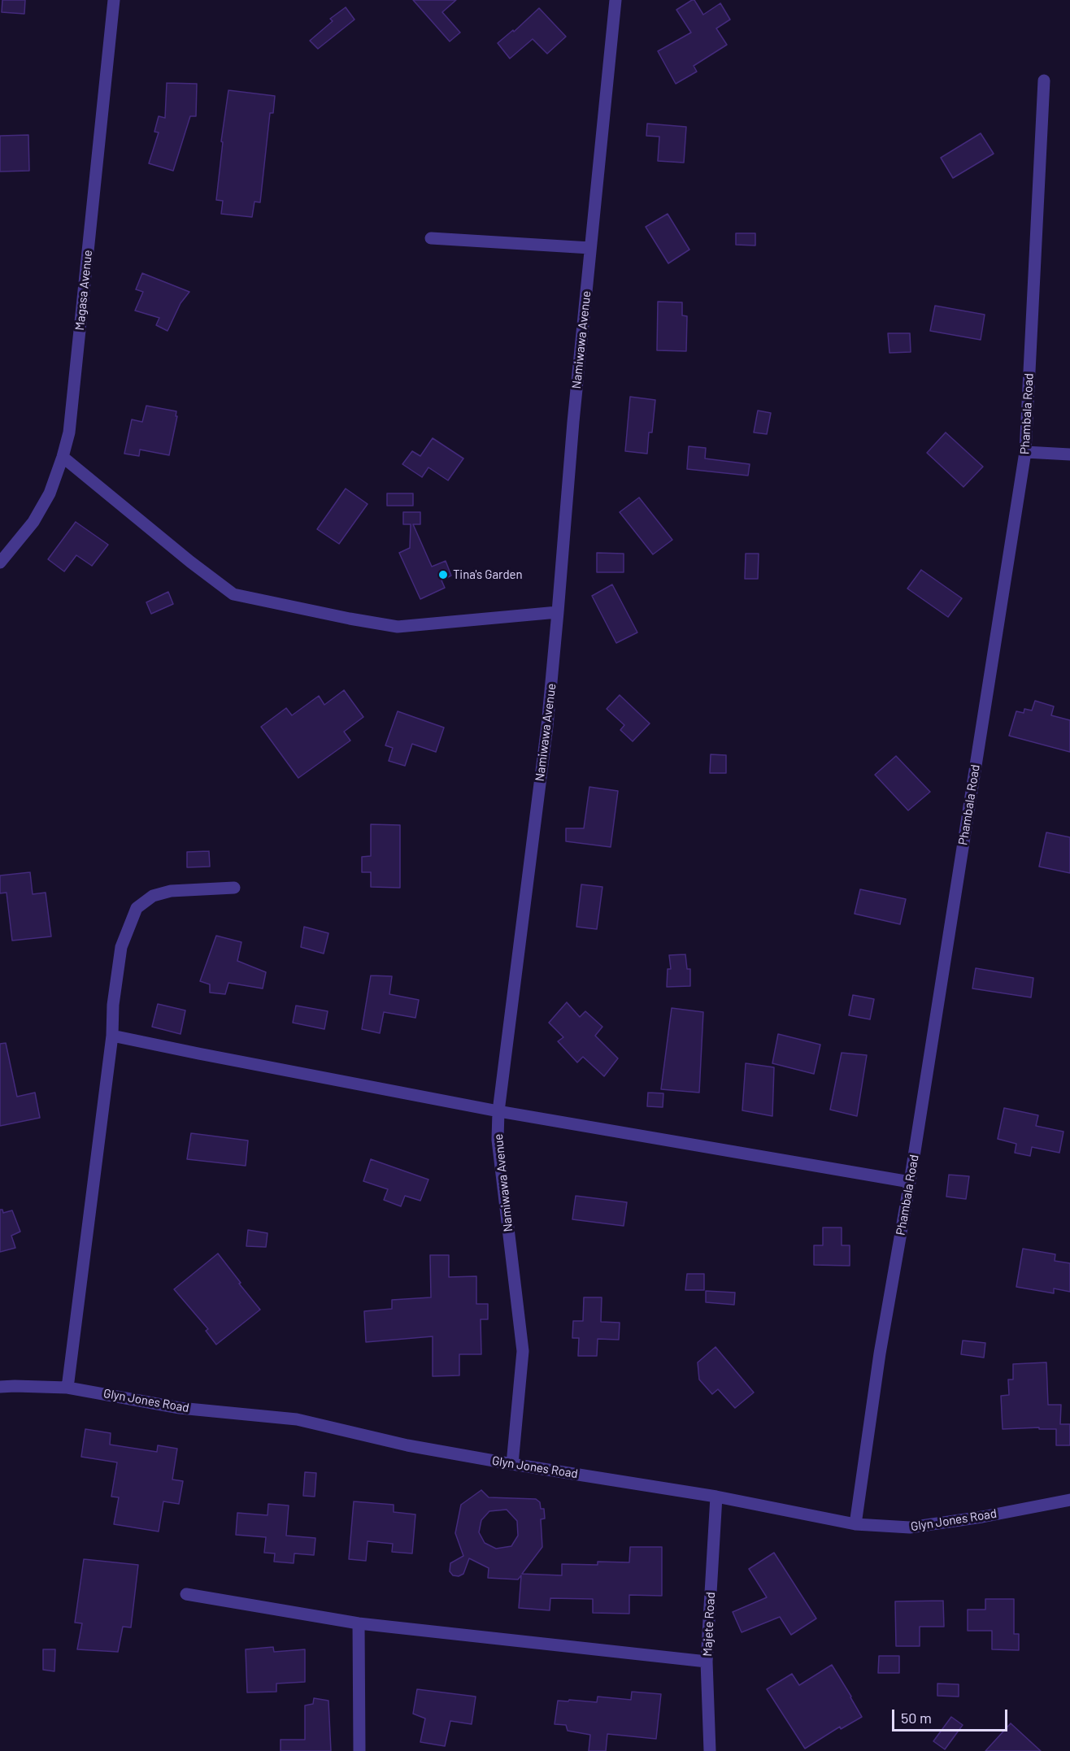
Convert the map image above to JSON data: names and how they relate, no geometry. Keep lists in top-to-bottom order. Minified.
{"streets":{"street":["Magasa Avenue","Namiwawa Avenue","Phambala Road","Glyn Jones Road","Majete Road"]},"crossings":[["Namiwawa Avenue","Glyn Jones Road"],["Phambala Road","Glyn Jones Road"],["Glyn Jones Road","Majete Road"]],"places":["Tina's Garden"],"scale_bar":"50 m"}
